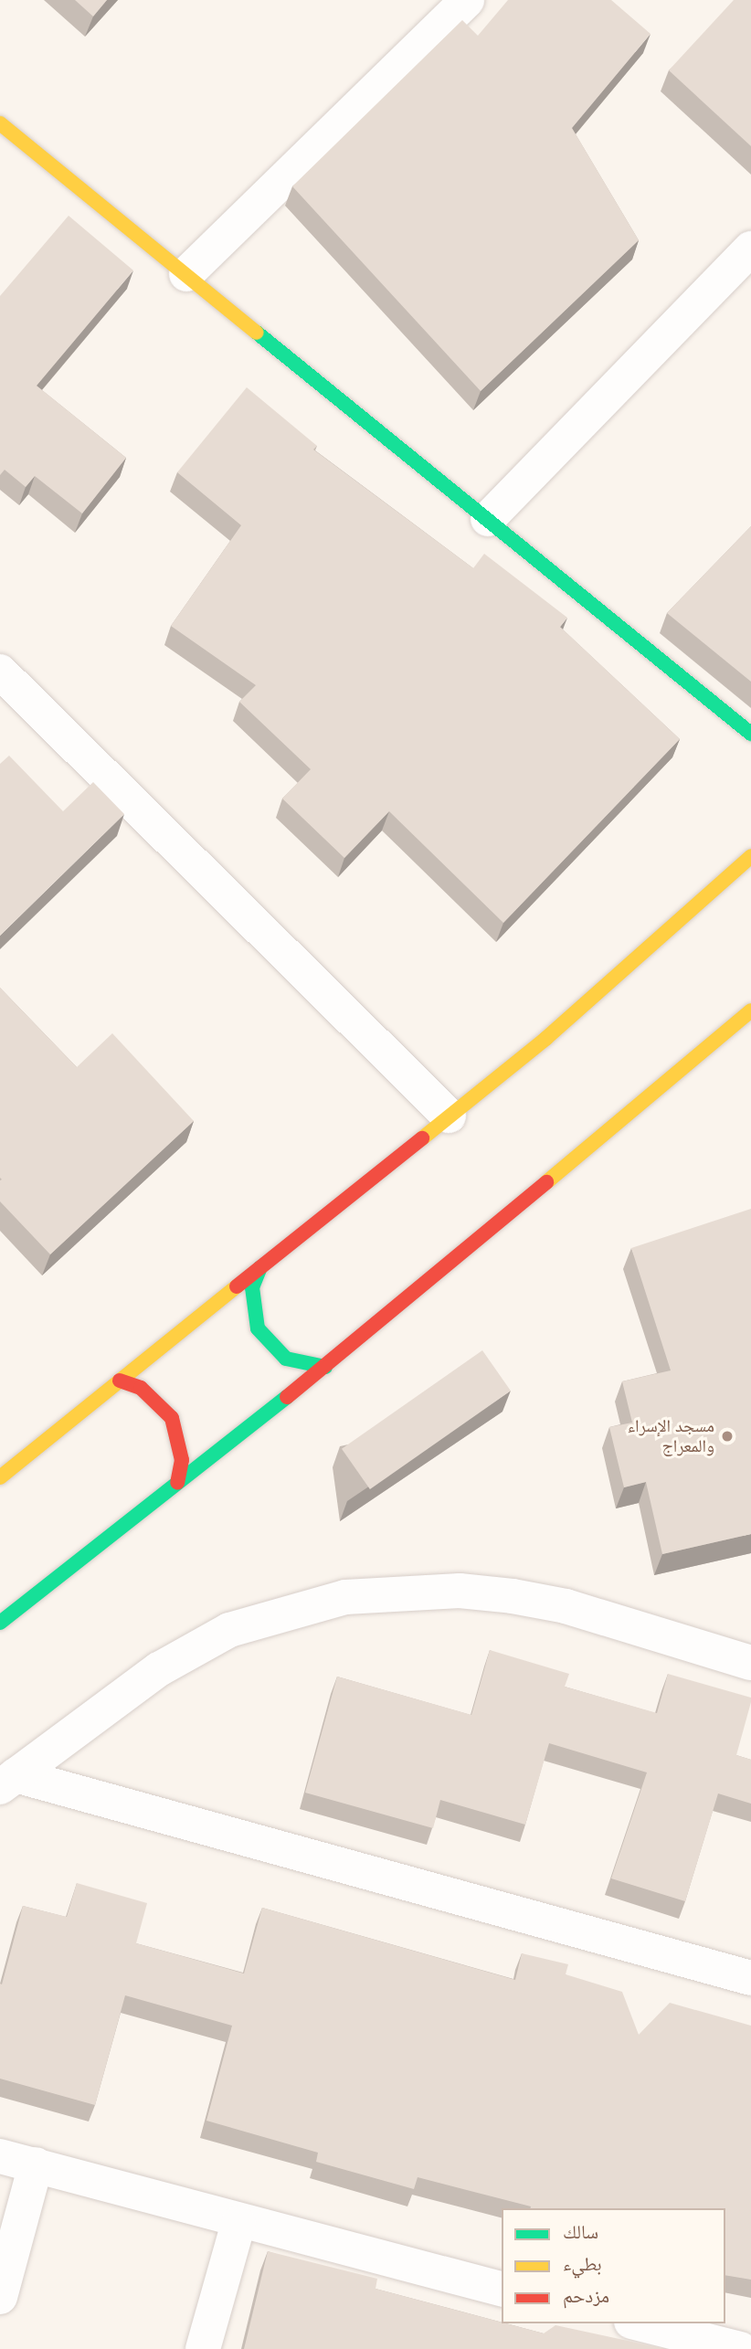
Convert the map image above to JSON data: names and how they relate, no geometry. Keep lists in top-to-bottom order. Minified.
{"places":["مسجد الإسراء والمعراج"],"legend":["سالك","بطيء","مزدحم"]}
